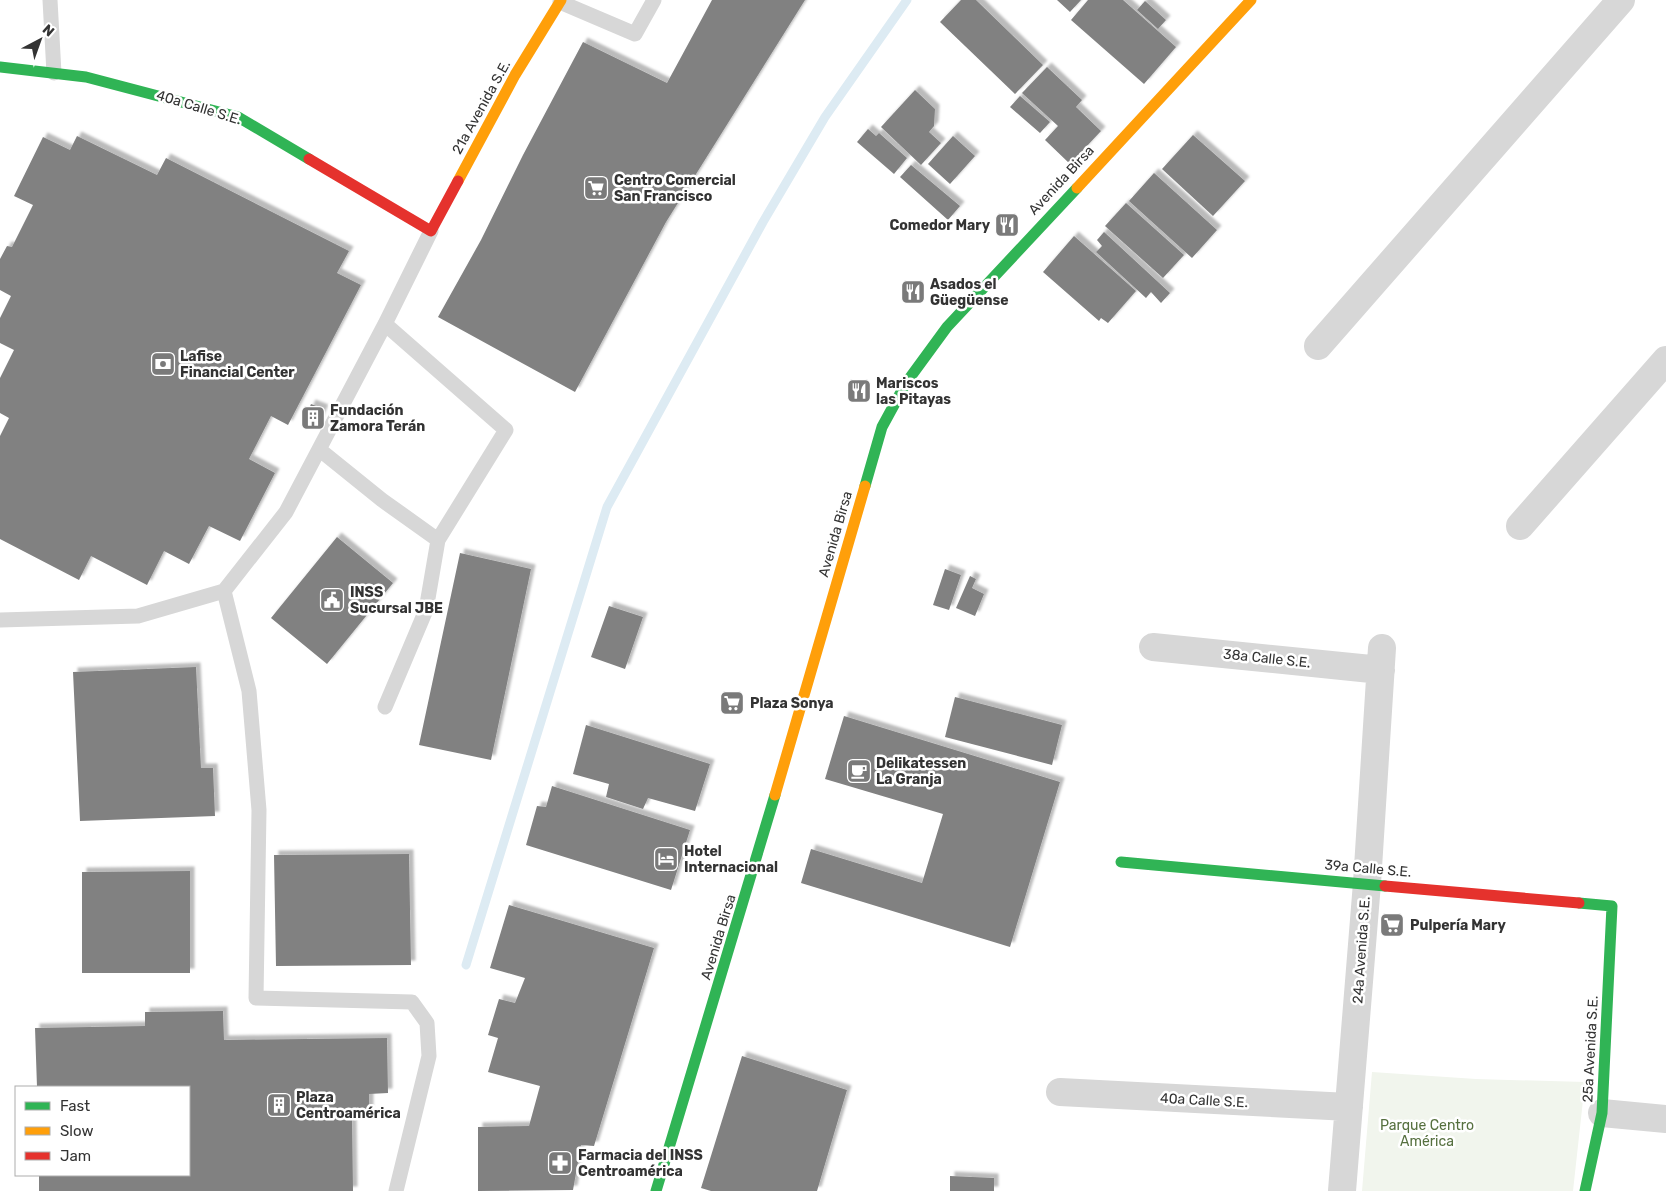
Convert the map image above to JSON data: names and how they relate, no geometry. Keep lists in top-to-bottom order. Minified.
{"streets":{"street":["40a Calle S.E.","21a Avenida S.E.","Avenida Birsa","38a Calle S.E.","39a Calle S.E.","24a Avenida S.E.","25a Avenida S.E."]},"crossings":[["40a Calle S.E.","21a Avenida S.E."],["40a Calle S.E.","24a Avenida S.E."],["38a Calle S.E.","24a Avenida S.E."],["39a Calle S.E.","24a Avenida S.E."],["39a Calle S.E.","25a Avenida S.E."]],"parks":["Parque Centro América"],"places":{"supermarket":["Centro Comercial San Francisco","Plaza Sonya","Pulpería Mary"],"restaurant":["Comedor Mary","Asados el Güegüense","Mariscos las Pitayas"],"bank":["Lafise Financial Center"],"building":["Fundación Zamora Terán","Plaza Centroamérica"],"public building":["INSS Sucursal JBE"],"cafe":["Delikatessen La Granja"],"hotel":["Hotel Internacional"],"pharmacy":["Farmacia del INSS Centroamérica"]},"legend":["Fast","Slow","Jam"],"north":"top right"}
